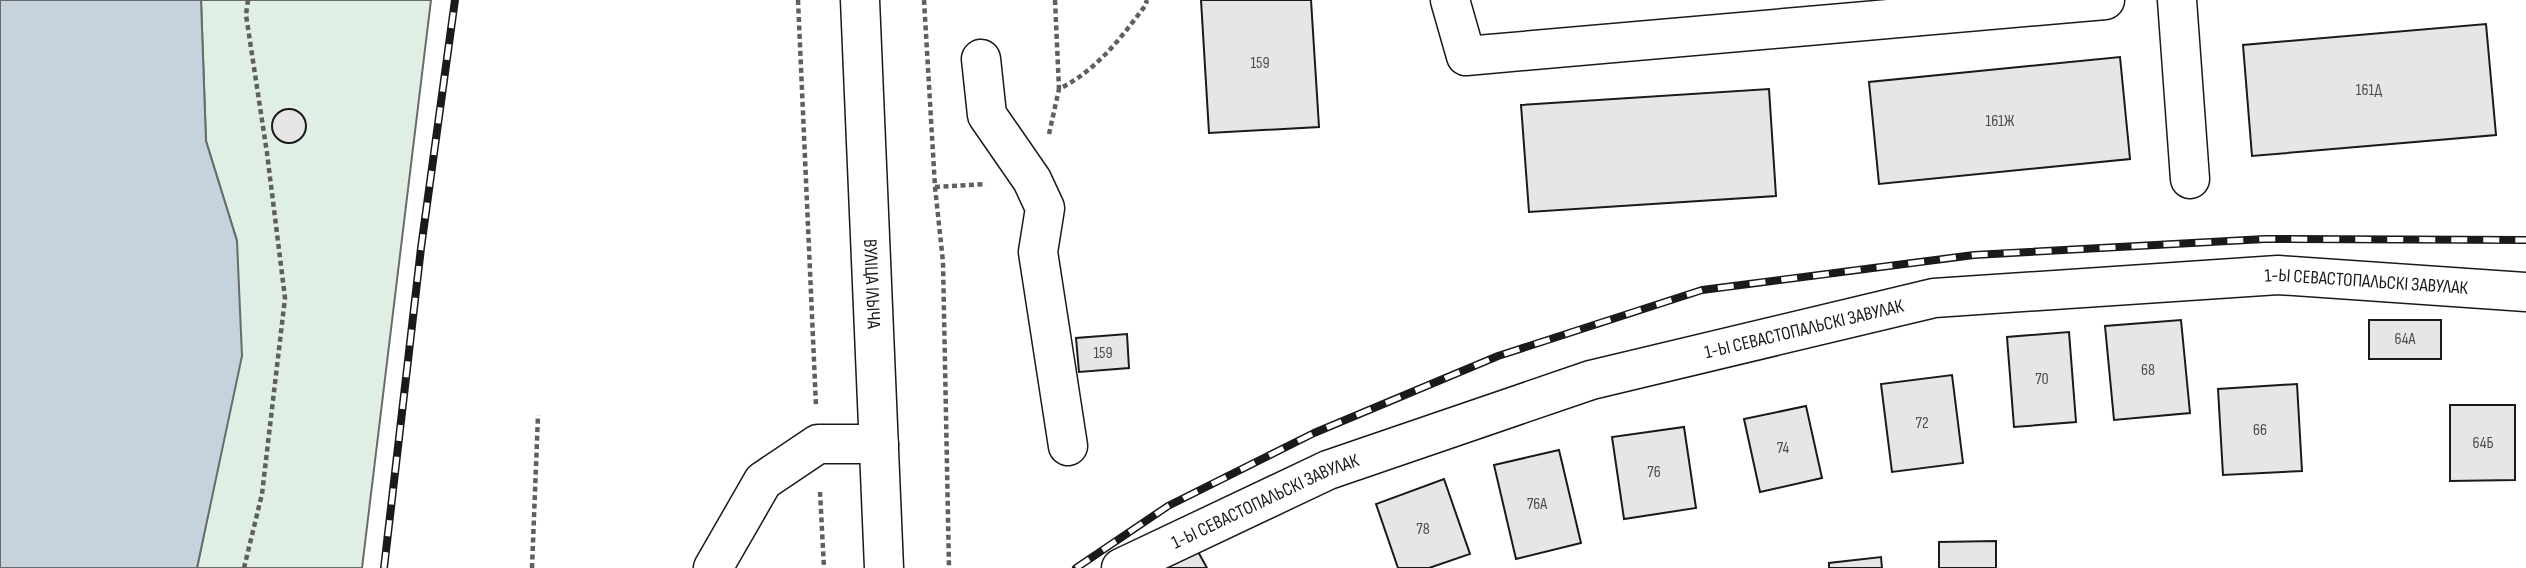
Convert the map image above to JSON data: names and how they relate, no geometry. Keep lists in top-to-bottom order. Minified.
{"streets":{"street":["1-Ы СЕВАСТОПАЛЬСКІ ЗАВУЛАК","ВУЛІЦА ІЛЬІЧА"]},"house_numbers":["159","161Д","161Ж","64А","159","68","70","72","66","64Б","74","76","76А","78"]}
